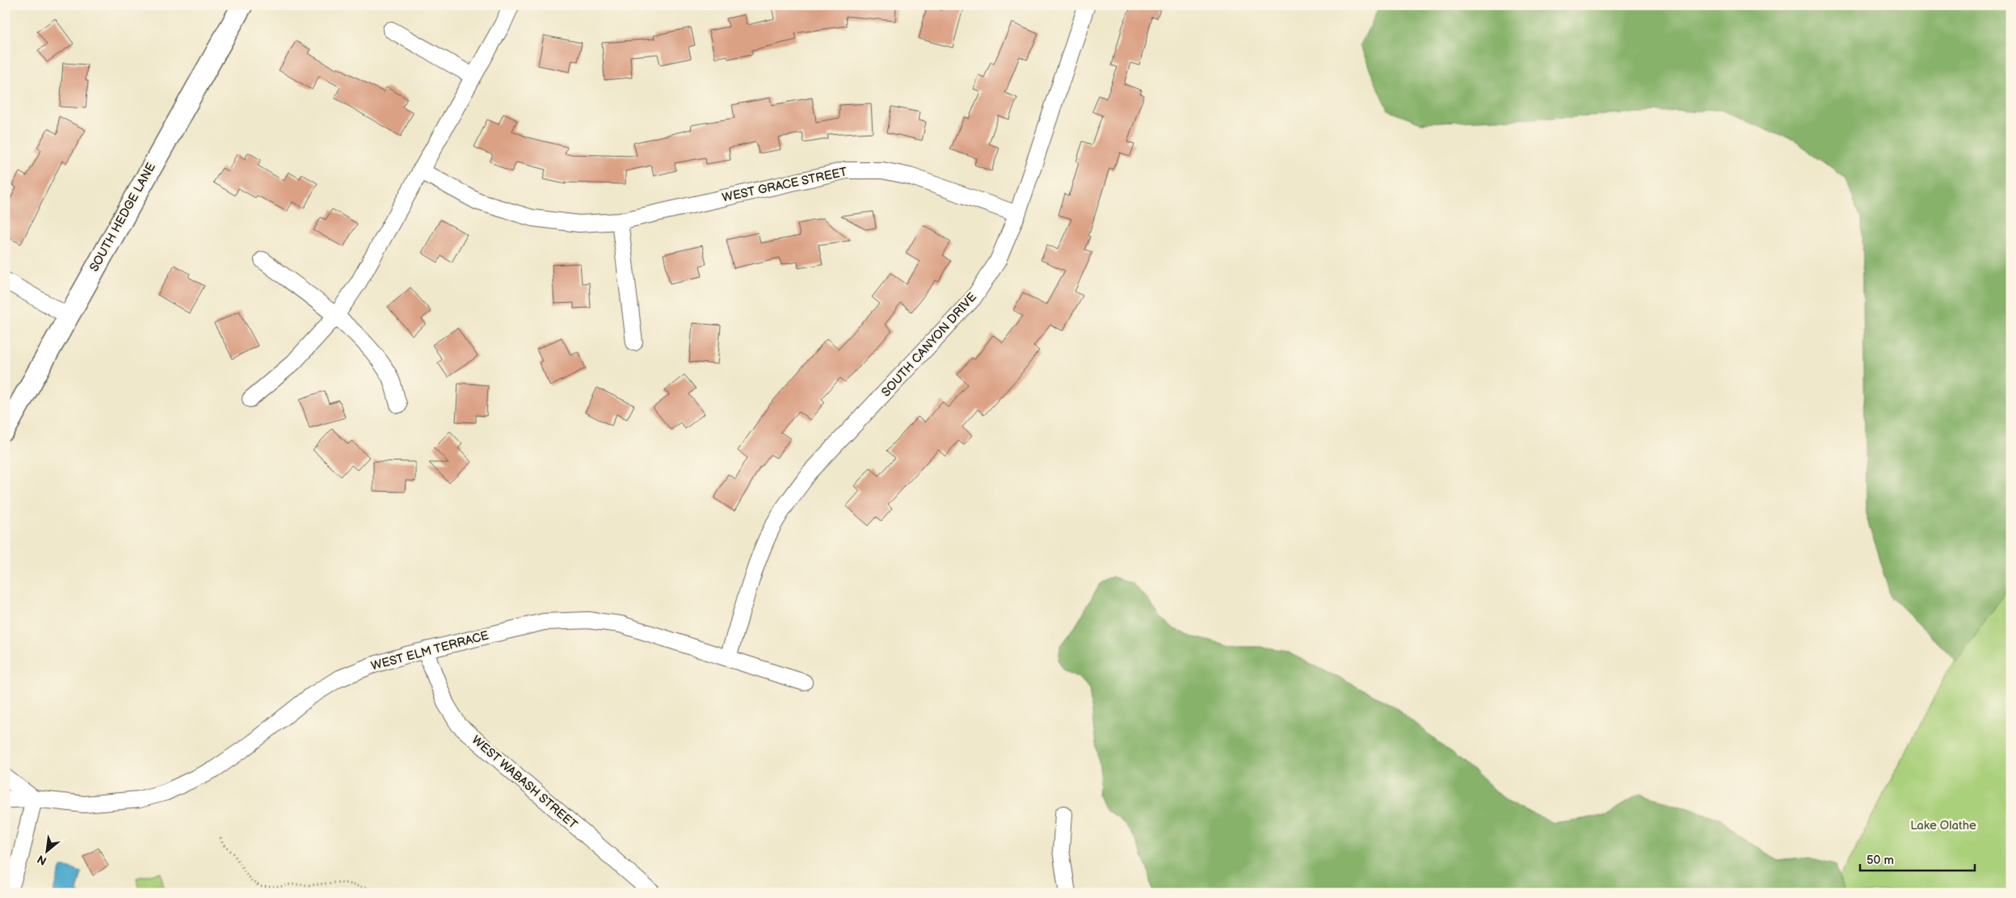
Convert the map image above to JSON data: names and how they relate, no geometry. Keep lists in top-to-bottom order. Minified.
{"streets":{"street":["WEST GRACE STREET","SOUTH HEDGE LANE","SOUTH CANYON DRIVE","WEST ELM TERRACE","WEST WABASH STREET"]},"crossings":[["WEST GRACE STREET","SOUTH CANYON DRIVE"],["SOUTH CANYON DRIVE","WEST ELM TERRACE"],["WEST ELM TERRACE","WEST WABASH STREET"]],"parks":["Lake Olathe"],"scale_bar":"50 m","north":"bottom left"}
